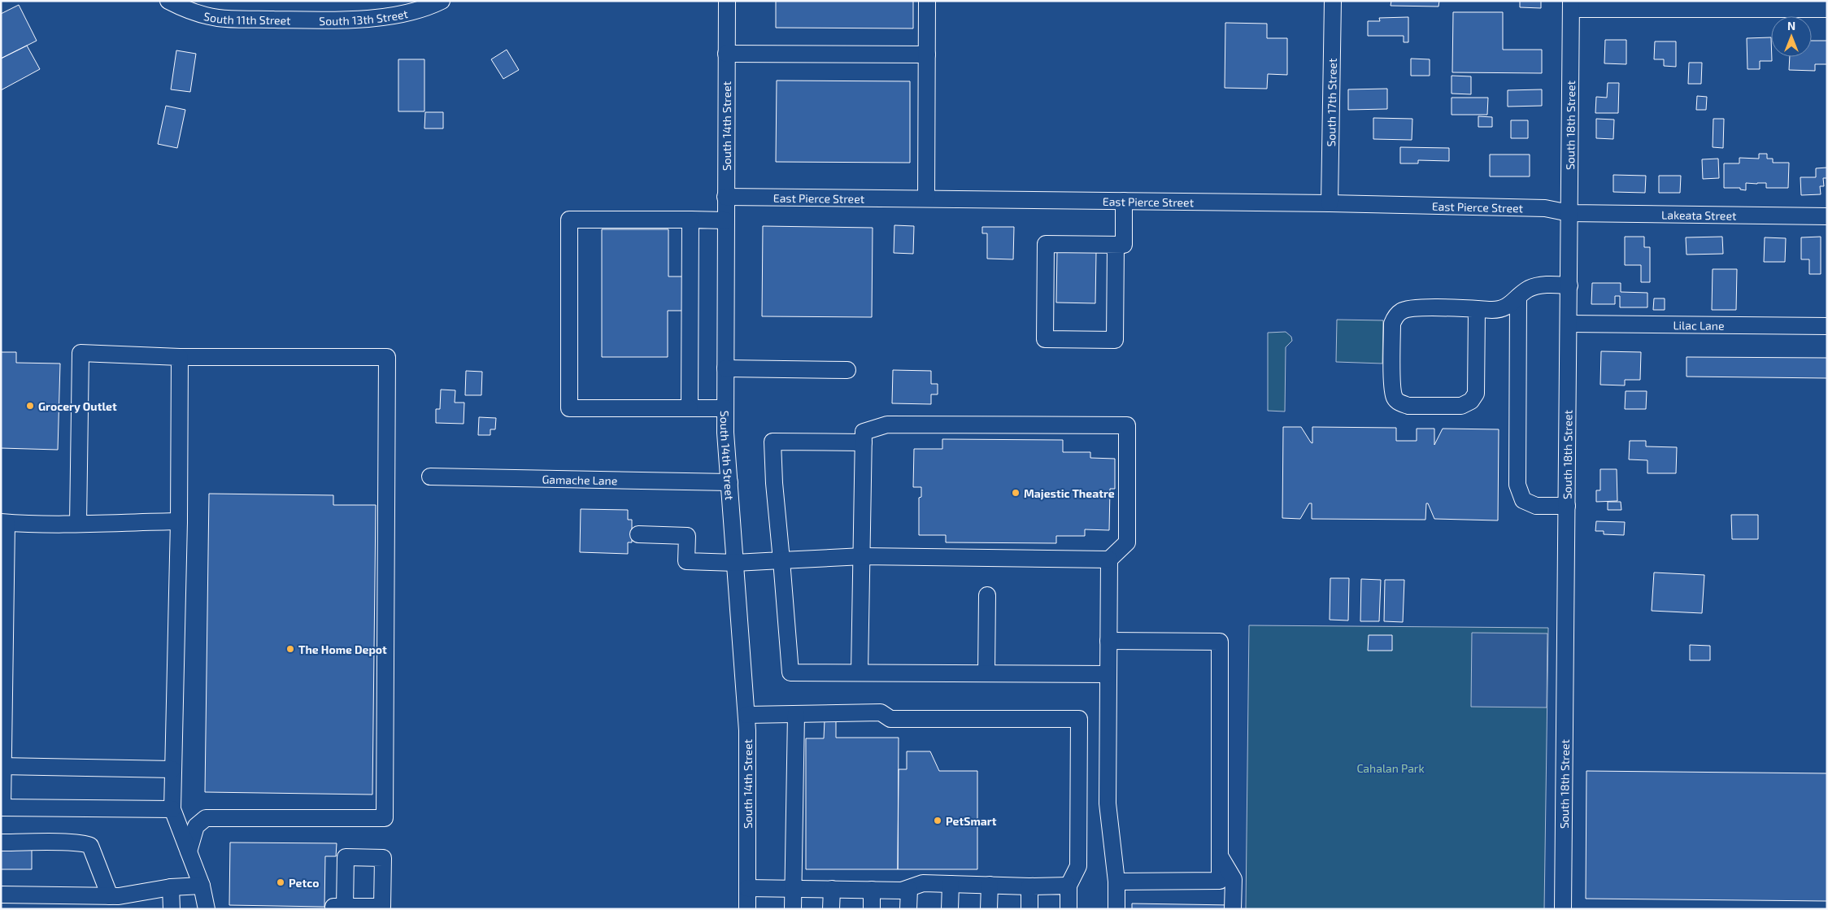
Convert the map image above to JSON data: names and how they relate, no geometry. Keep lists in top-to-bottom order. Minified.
{"streets":{"street":["South 11th Street","South 13th Street","South 17th Street","South 14th Street","South 18th Street","East Pierce Street","Lakeata Street","Lilac Lane","Gamache Lane"]},"crossings":[["South 11th Street","South 13th Street"],["South 17th Street","East Pierce Street"],["South 14th Street","East Pierce Street"],["South 14th Street","Gamache Lane"],["South 18th Street","East Pierce Street"],["South 18th Street","Lakeata Street"],["South 18th Street","Lilac Lane"],["East Pierce Street","Lakeata Street"]],"parks":["Cahalan Park"],"places":["Grocery Outlet","Majestic Theatre","The Home Depot","PetSmart","Petco"],"north":"top"}
